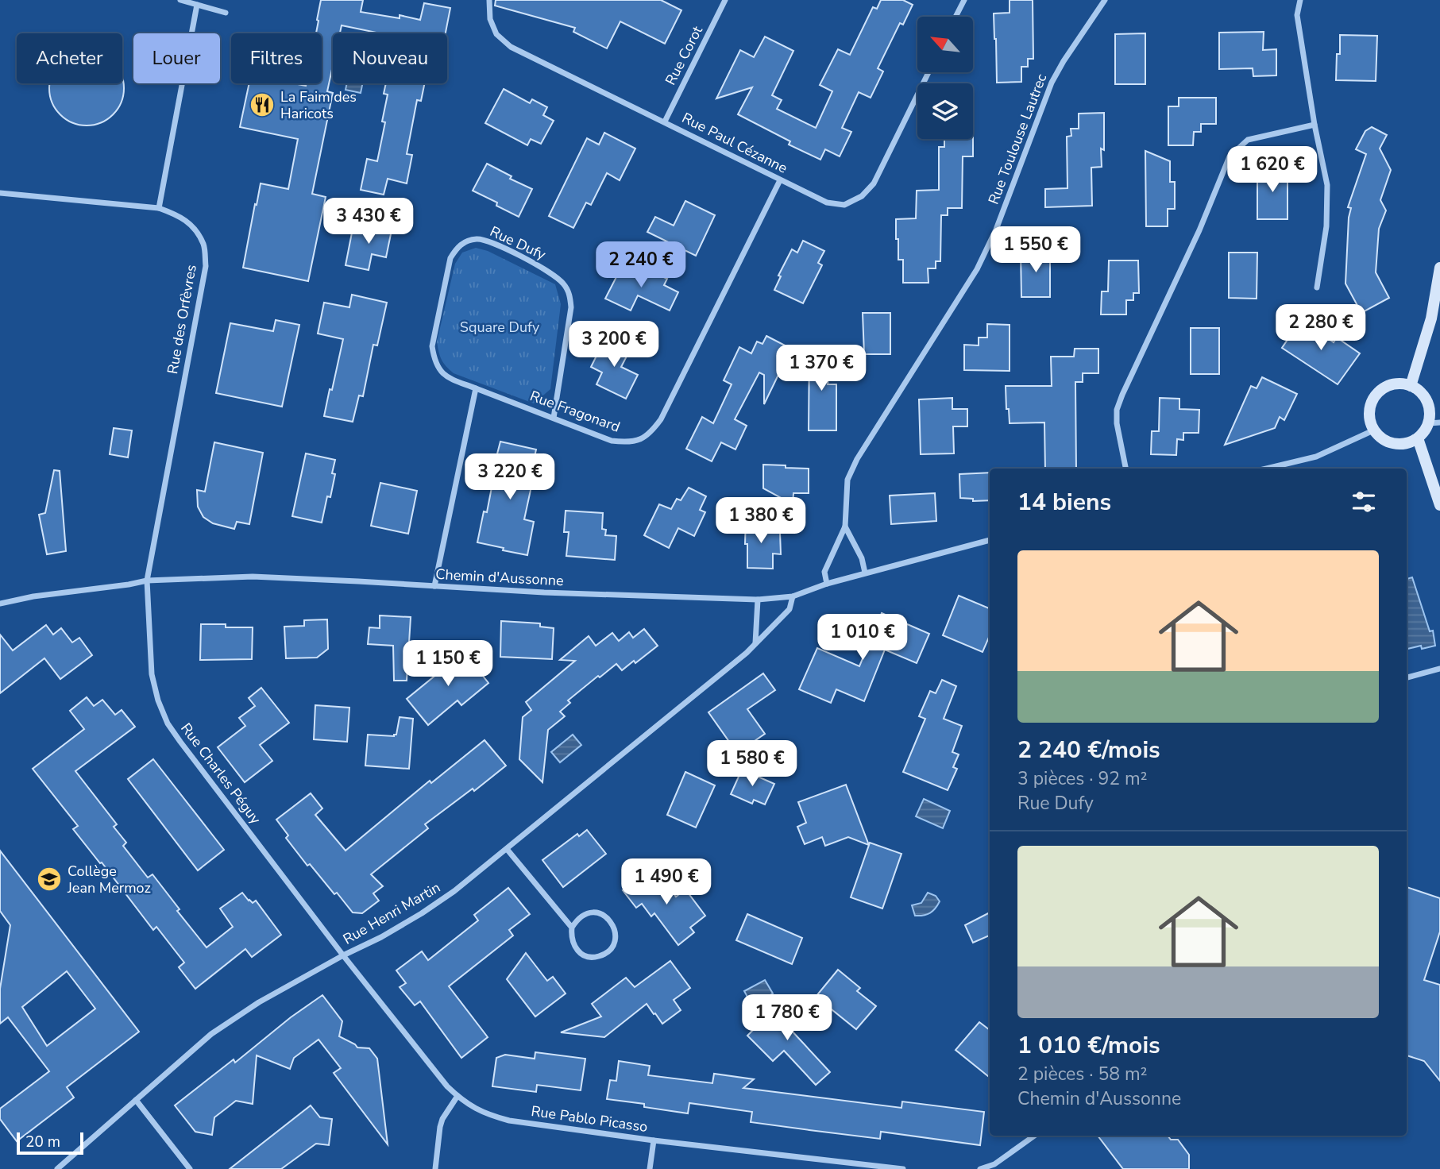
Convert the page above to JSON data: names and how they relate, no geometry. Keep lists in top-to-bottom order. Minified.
{"streets":{"street":["Rue Corot","Rue Toulouse Lautrec","Rue Paul Cézanne","Rue Dufy","Rue des Orfèvres","Rue Fragonard","Chemin d'Aussonne","Rue Charles Péguy","Rue Henri Martin","Rue Pablo Picasso"]},"crossings":[["Rue Corot","Rue Paul Cézanne"],["Rue Toulouse Lautrec","Chemin d'Aussonne"],["Rue Paul Cézanne","Rue Fragonard"],["Rue Dufy","Rue Fragonard"],["Rue des Orfèvres","Chemin d'Aussonne"],["Rue des Orfèvres","Rue Charles Péguy"],["Chemin d'Aussonne","Rue Charles Péguy"],["Chemin d'Aussonne","Rue Henri Martin"],["Rue Charles Péguy","Rue Henri Martin"],["Rue Charles Péguy","Rue Pablo Picasso"],["Rue Henri Martin","Rue Pablo Picasso"]],"parks":["Square Dufy"],"places":{"restaurant":["La Faim des Haricots"],"school or university":["Collège Jean Mermoz"]},"scale_bar":"20 m","north":"top left","page":{"chip":["Acheter","Louer","Filtres","Nouveau"],"price":["1 620 €","3 430 €","1 550 €","2 240 €","2 280 €","3 200 €","1 370 €","3 220 €","1 380 €","1 010 €","1 150 €","1 580 €","1 490 €","1 780 €"],"heading":"14 biens","list":[{"name":"2 240 €/mois","note":"3 pièces · 92 m² · Rue Dufy"},{"name":"1 010 €/mois","note":"2 pièces · 58 m² · Chemin d'Aussonne"}],"scale":"20 m"}}
